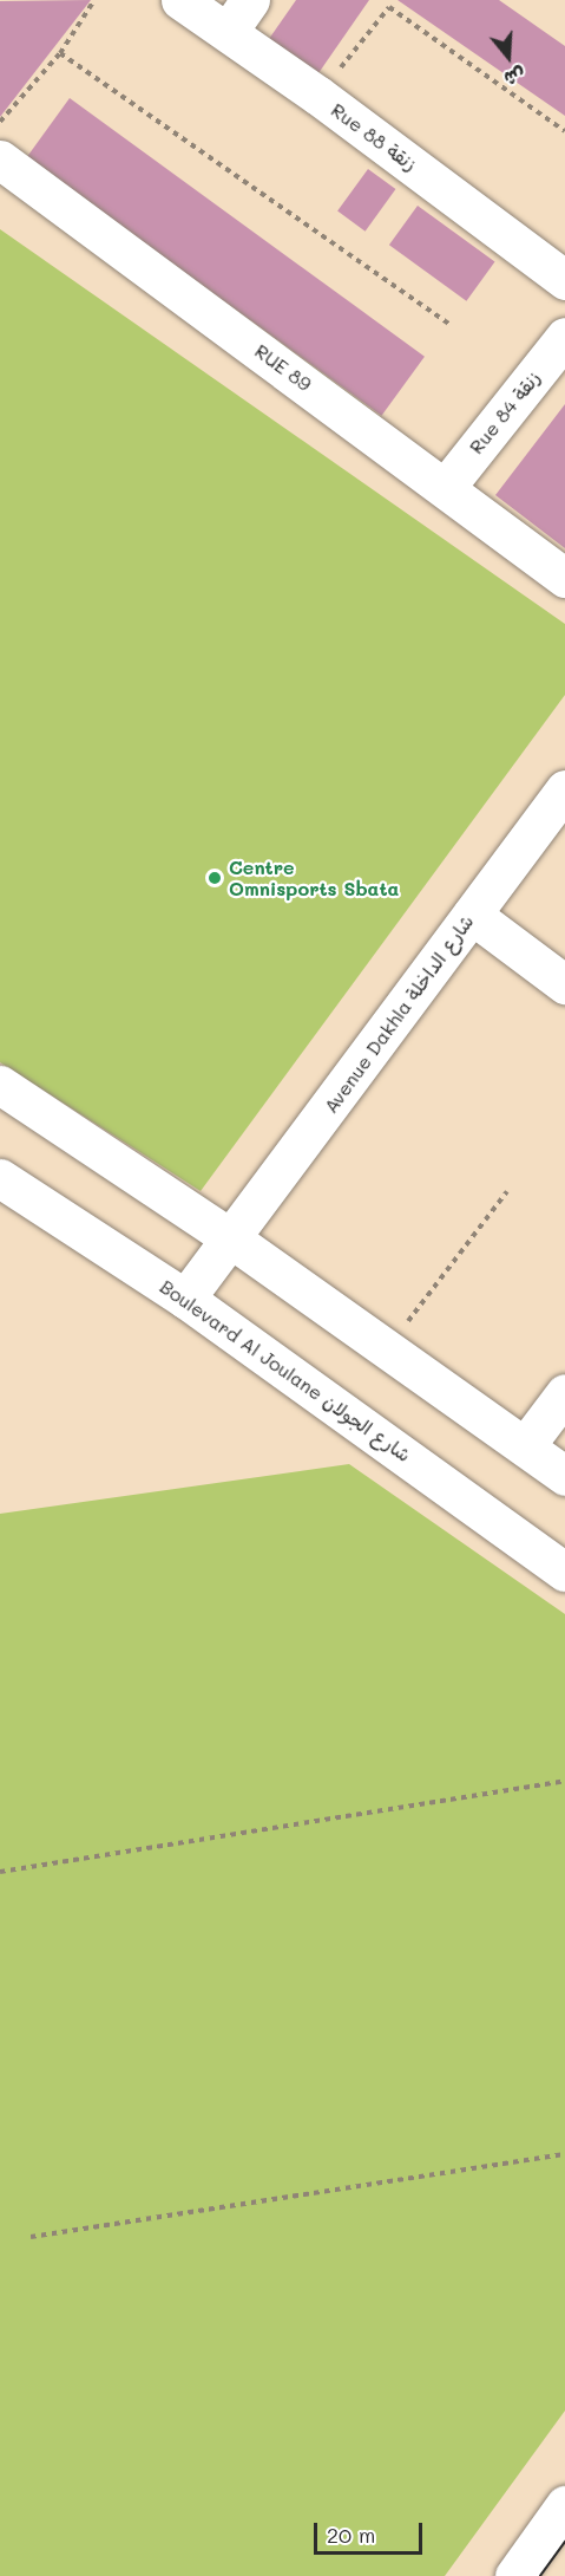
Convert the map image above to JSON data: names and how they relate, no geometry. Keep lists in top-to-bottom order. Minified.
{"streets":{"street":["Rue 88 زنقة","RUE 89","Rue 84 زنقة","Avenue Dakhla شارع الداخلة","Boulevard Al Joulane شارع الجولان"]},"crossings":[["RUE 89","Rue 84 زنقة"],["Avenue Dakhla شارع الداخلة","Boulevard Al Joulane شارع الجولان"]],"places":["Centre Omnisports Sbata"],"scale_bar":"20 m","north":"bottom"}
